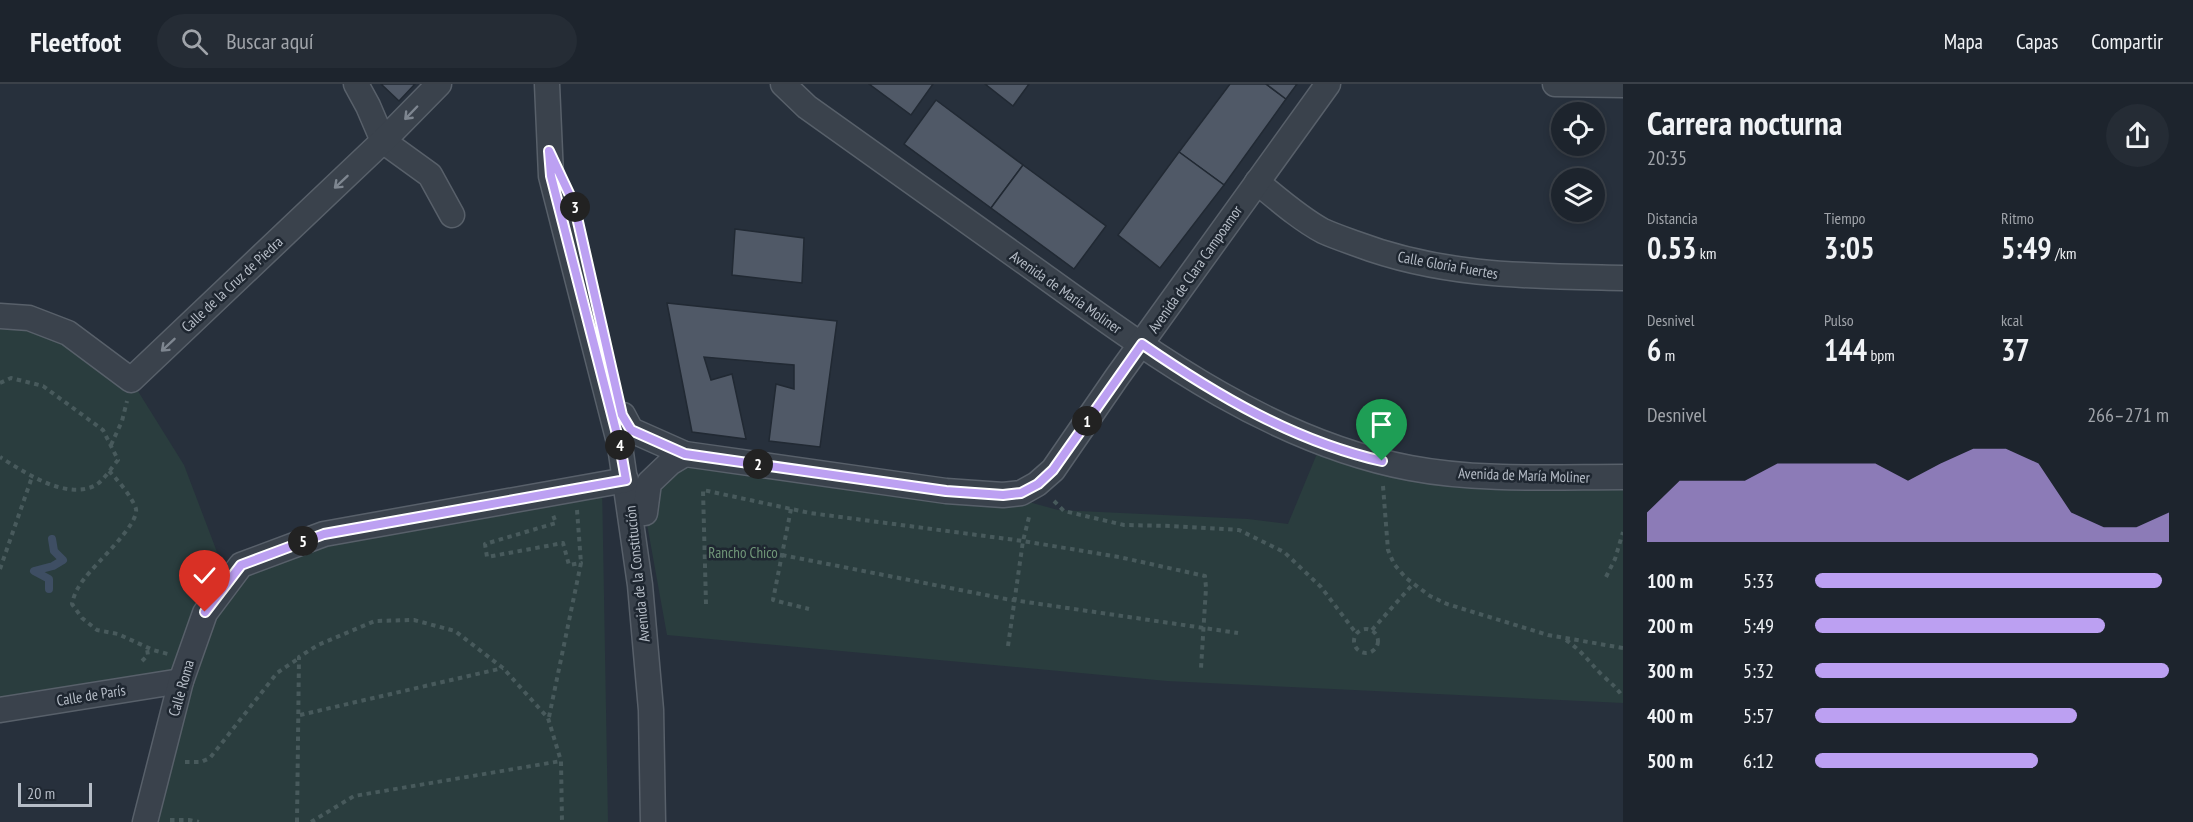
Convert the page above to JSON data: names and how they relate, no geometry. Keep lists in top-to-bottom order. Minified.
{"streets":{"street":["Calle Gloria Fuertes","Avenida de Clara Campoamor","Calle de la Cruz de Piedra","Avenida de María Moliner","Avenida de la Constitución","Calle Roma","Calle de París"]},"crossings":[["Calle Gloria Fuertes","Avenida de Clara Campoamor"],["Avenida de Clara Campoamor","Avenida de María Moliner"],["Avenida de la Constitución","Calle Roma"],["Calle Roma","Calle de París"]],"one_way":["Calle de la Cruz de Piedra"],"parks":["Rancho Chico"],"scale_bar":"20 m","page":{"header":"Fleetfoot","search":"Buscar aquí","nav":["Mapa","Capas","Compartir"],"heading":["Carrera nocturna","20:35"],"stats":[["Distancia","0.53 km"],["Tiempo","3:05"],["Ritmo","5:49 /km"],["Desnivel","6 m"],["Pulso","144 bpm"],["kcal","37"]],"pins":["3","1","4","2","5"],"chart":["Desnivel","266–271 m"],"list":[{"name":"100 m","note":"5:33"},{"name":"200 m","note":"5:49"},{"name":"300 m","note":"5:32"},{"name":"400 m","note":"5:57"},{"name":"500 m","note":"6:12"}],"scale":"20 m"}}
